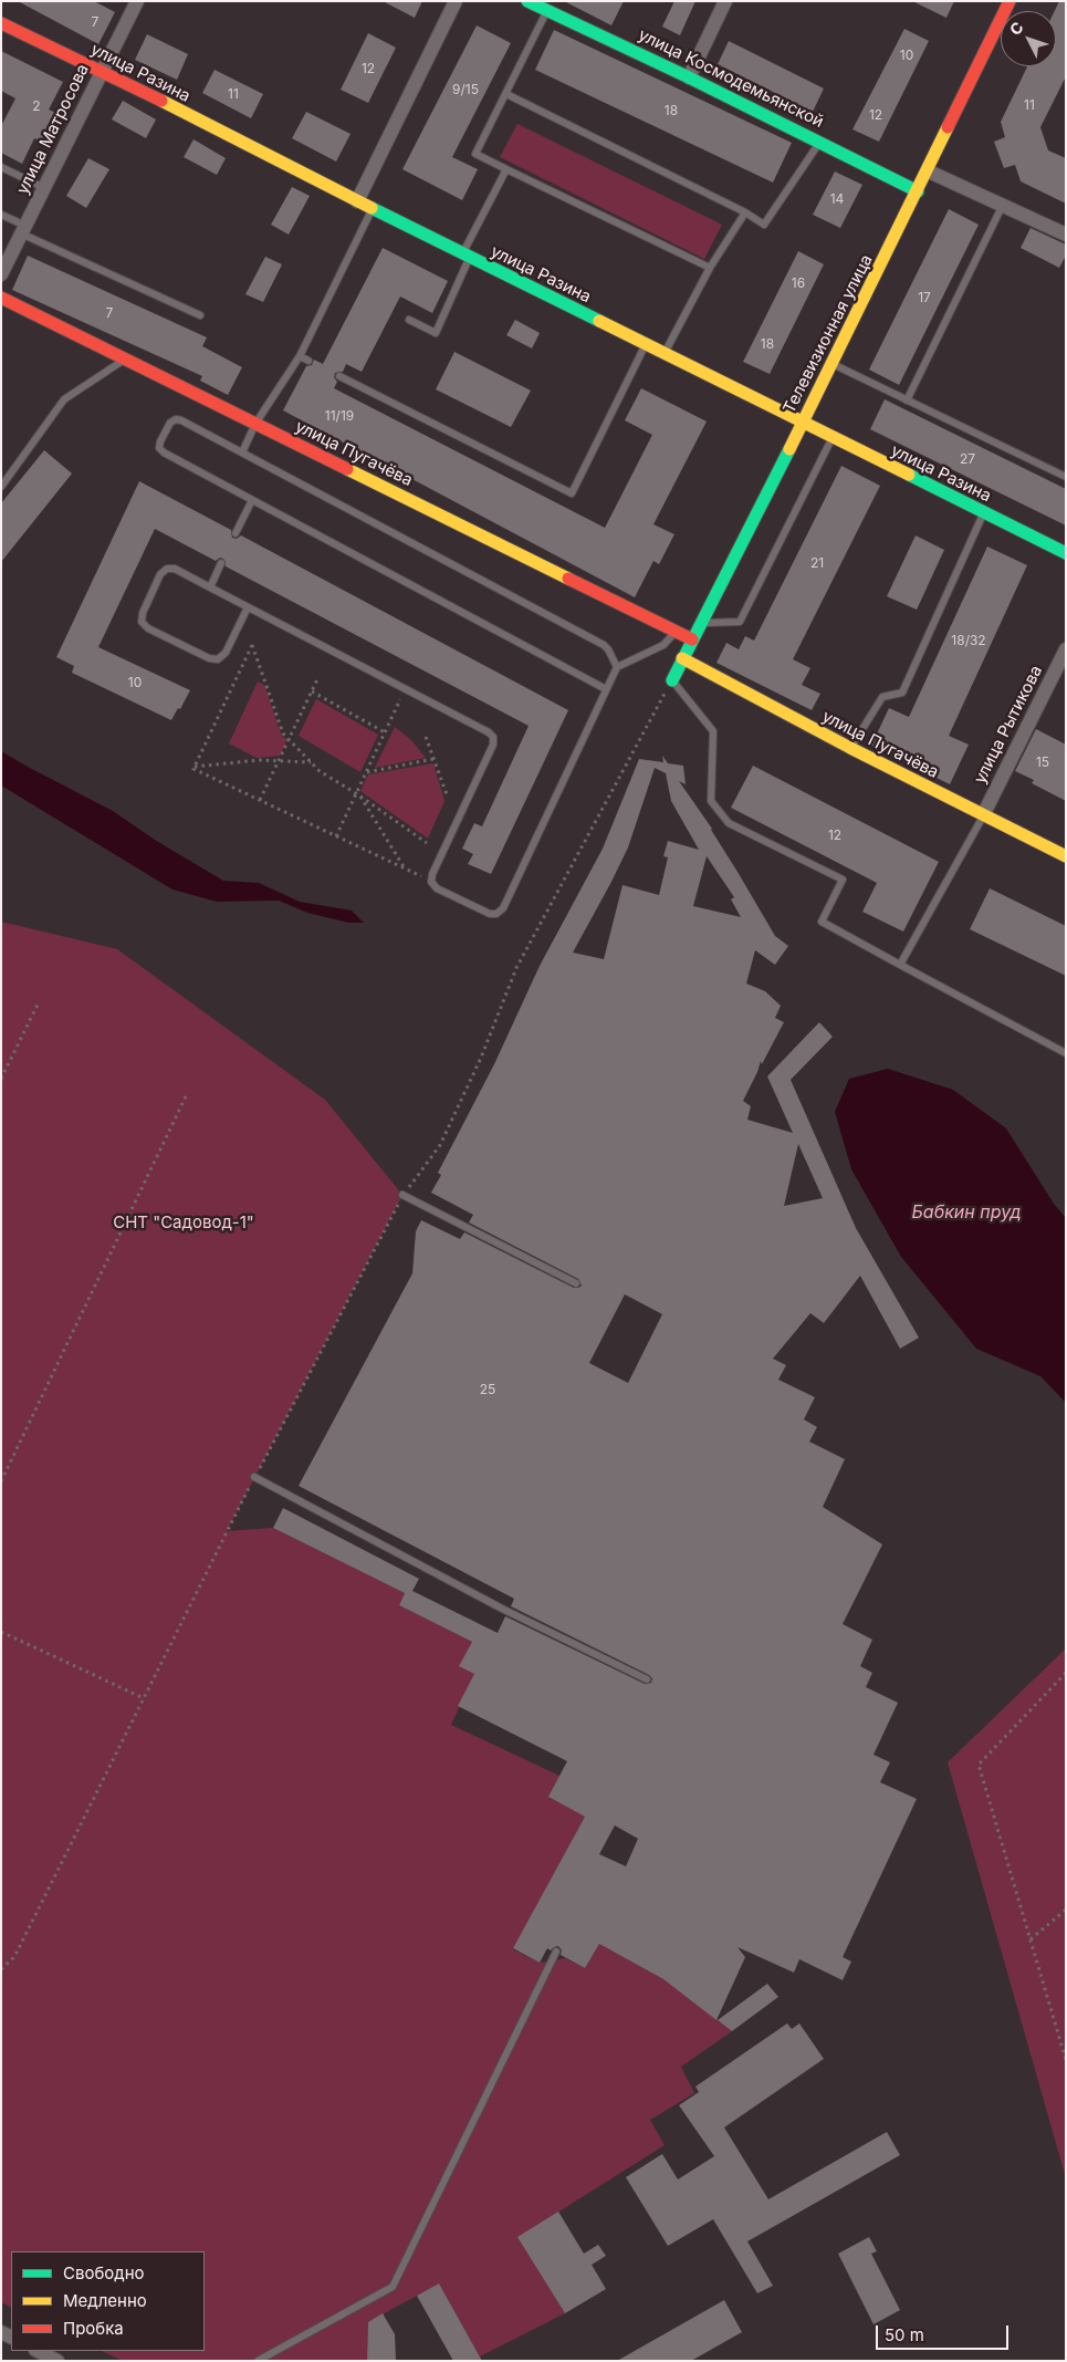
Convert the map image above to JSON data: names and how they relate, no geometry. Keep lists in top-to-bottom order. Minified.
{"streets":{"street":["улица Разина","улица Космодемьянской","улица Матросова","Телевизионная улица","улица Пугачёва","улица Рытикова"]},"crossings":[["улица Разина","улица Матросова"],["улица Разина","Телевизионная улица"],["улица Космодемьянской","Телевизионная улица"],["Телевизионная улица","улица Пугачёва"],["улица Пугачёва","улица Рытикова"]],"water":["Бабкин пруд"],"parks":["СНТ \"Садовод-1\""],"house_numbers":["7","10","12","9/15","11","11","2","18","12","14","16","17","7","18","11/19","27","21","18/32","10","15","12","25"],"legend":["Свободно","Медленно","Пробка"],"scale_bar":"50 m","north":"top left"}
